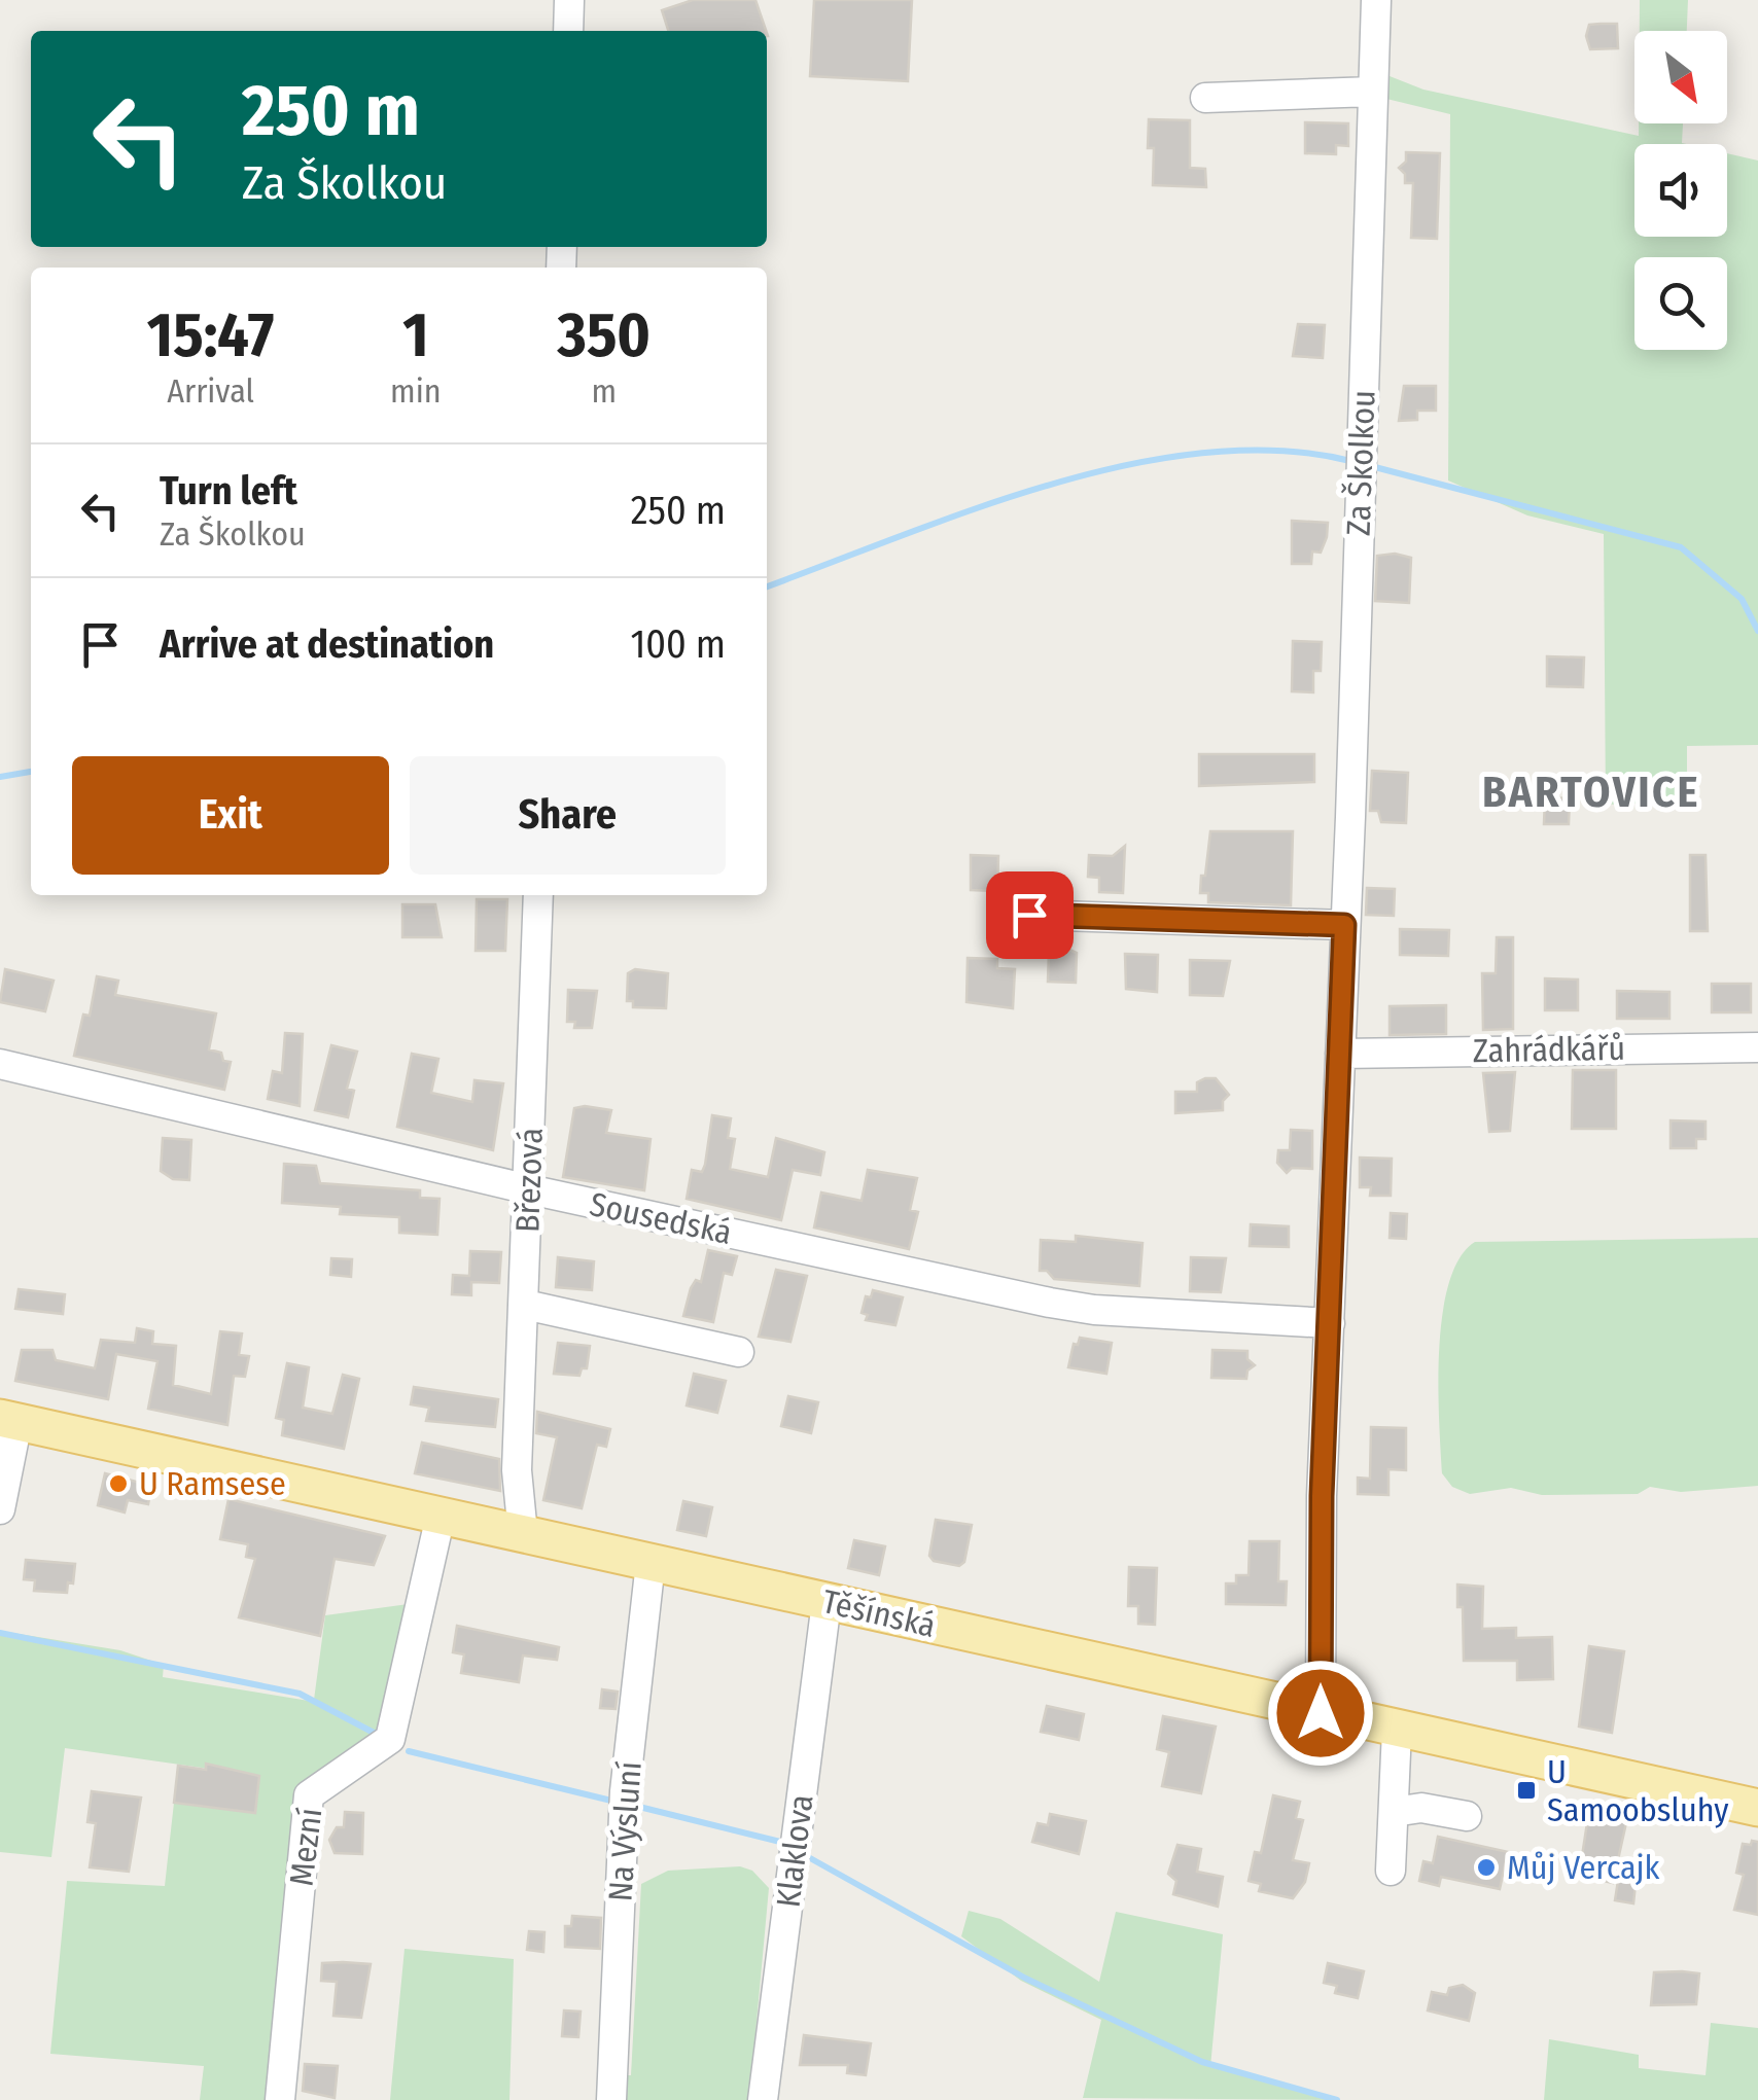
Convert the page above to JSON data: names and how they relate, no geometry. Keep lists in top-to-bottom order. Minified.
{"streets":{"main road":["Těšínská"],"street":["Za Školkou","Zahrádkářů","Březová","Sousedská","Na Výsluní","Mezní","Klaklova"]},"crossings":[["Za Školkou","Zahrádkářů"],["Za Školkou","Sousedská"],["Za Školkou","Těšínská"],["Březová","Sousedská"],["Březová","Těšínská"],["Těšínská","Na Výsluní"],["Těšínská","Mezní"],["Těšínská","Klaklova"]],"districts":["BARTOVICE"],"places":{"other":["U Ramsese","Můj Vercajk"],"transit":["U Samoobsluhy"]},"north":"bottom right","page":{"turn":["250 m","Za Školkou"],"eta":["15:47","Arrival","1","min","350","m"],"list":[{"name":"Turn left","note":"Za Školkou","value":"250 m"},{"name":"Arrive at destination","value":"100 m"}],"buttons":["Exit","Share"]}}
